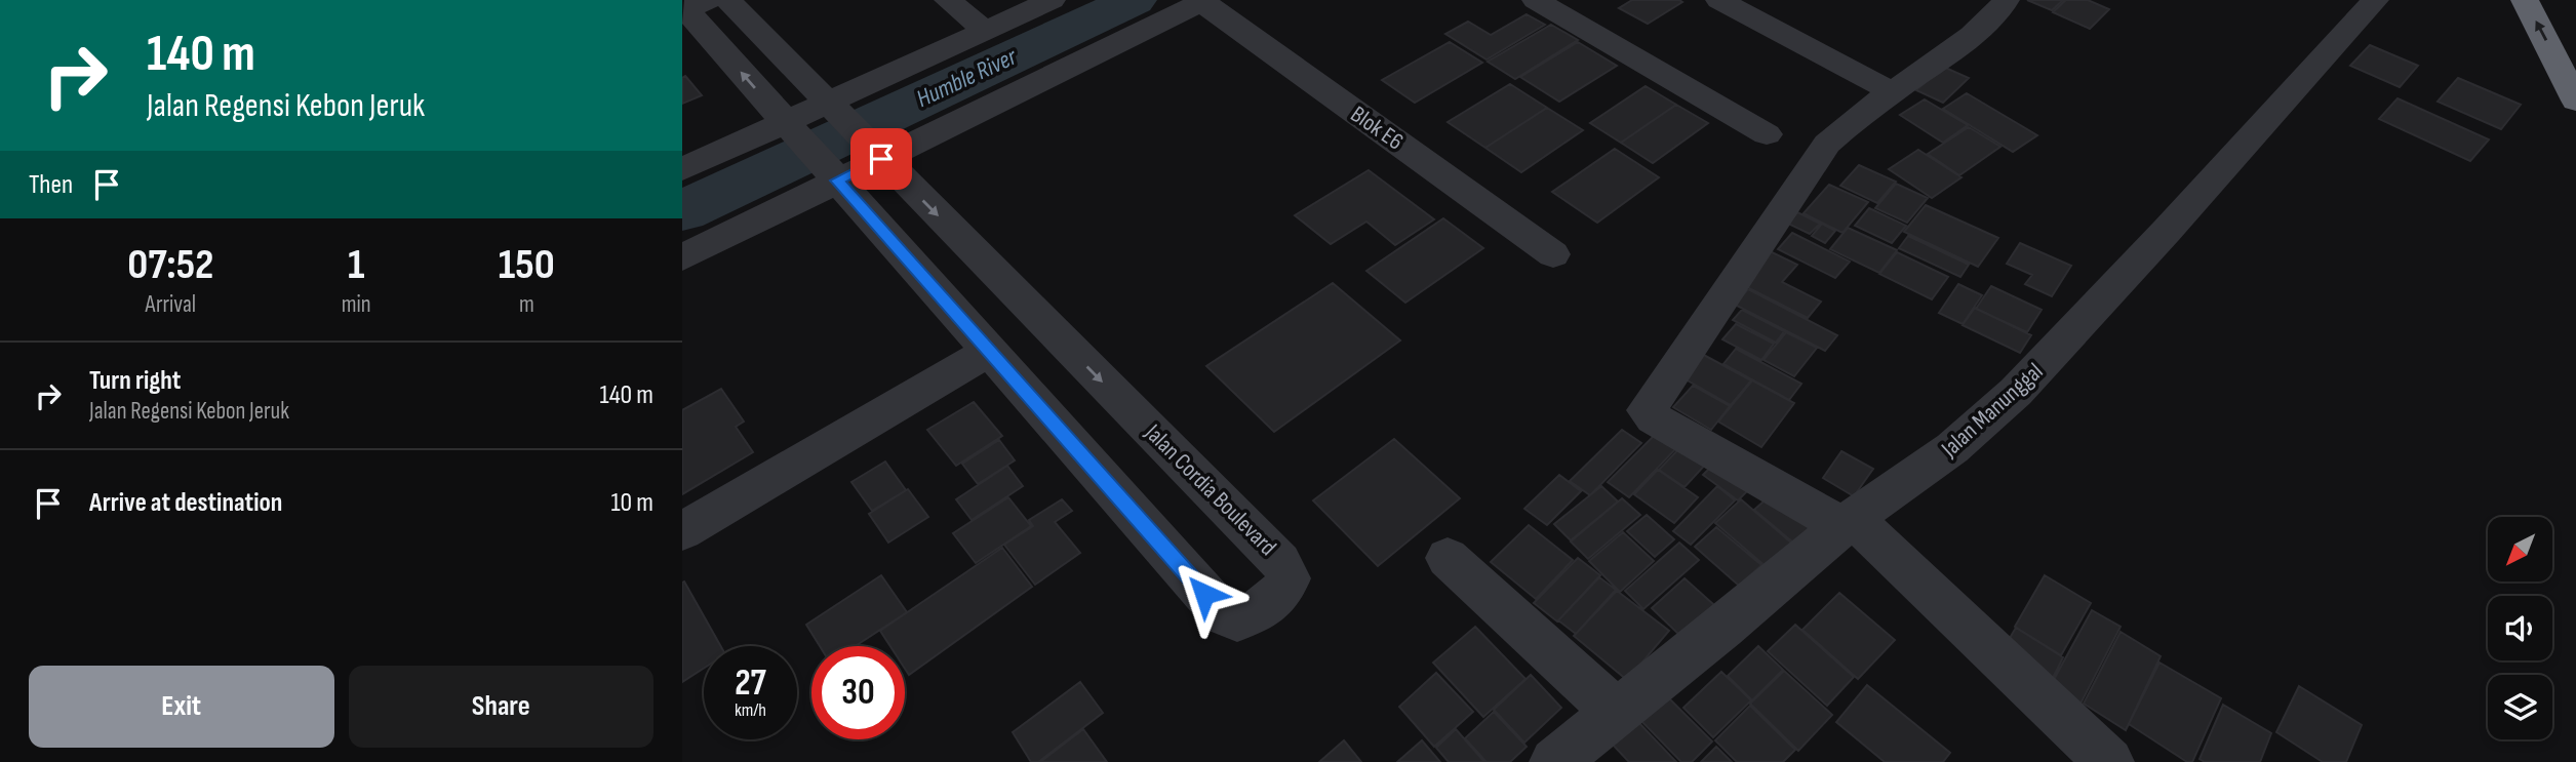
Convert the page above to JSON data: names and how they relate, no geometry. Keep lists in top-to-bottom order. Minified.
{"streets":{"street":["Blok E6","Jalan Manunggal","Jalan Cordia Boulevard"]},"water":["Humble River"],"north":"bottom left","page":{"turn":["140 m","Jalan Regensi Kebon Jeruk"],"then":"Then","eta":["07:52","Arrival","1","min","150","m"],"list":[{"name":"Turn right","note":"Jalan Regensi Kebon Jeruk","value":"140 m"},{"name":"Arrive at destination","value":"10 m"}],"speed":"27 km/h","limit":"30","buttons":["Exit","Share"]}}
